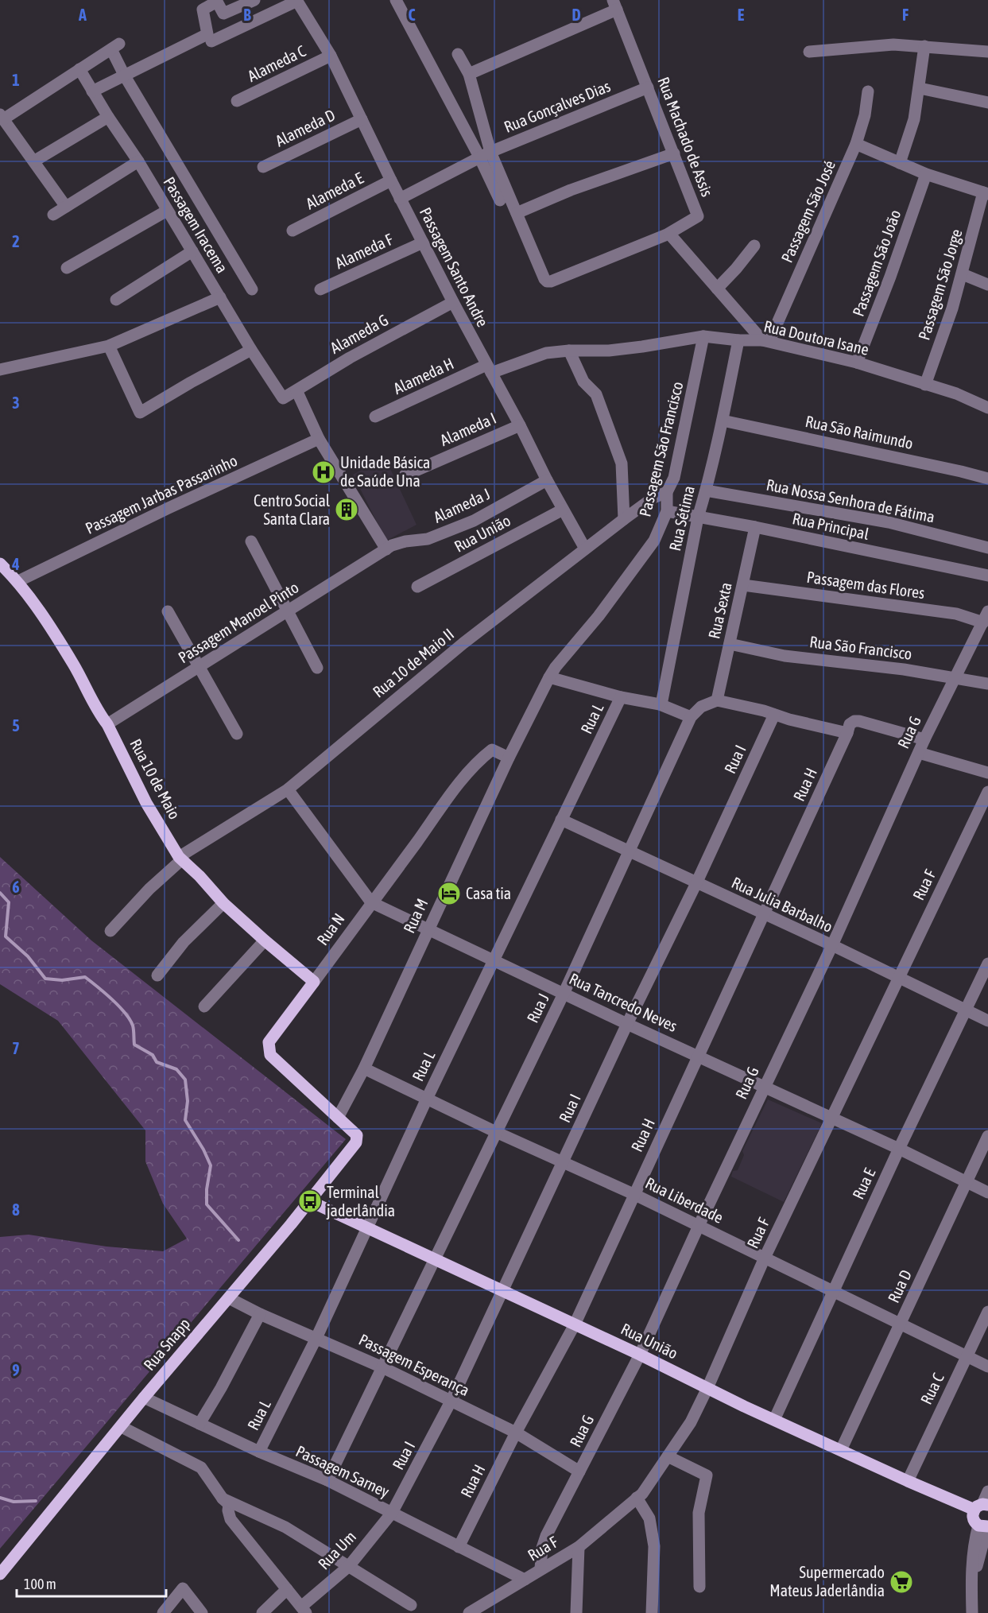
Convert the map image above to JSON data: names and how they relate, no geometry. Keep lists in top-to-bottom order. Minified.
{"streets":{"main road":["Rua União","Rua 10 de Maio","Rua N","Rua Snapp"],"street":["Alameda C","Rua Gonçalves Dias","Alameda D","Rua Machado de Assis","Alameda E","Passagem São José","Passagem Iracema","Alameda F","Passagem São João","Passagem Santo Andre","Passagem São Jorge","Alameda G","Rua Doutora Isane","Alameda H","Alameda I","Rua São Raimundo","Passagem São Francisco","Passagem Jarbas Passarinho","Rua Nossa Senhora de Fátima","Alameda J","Rua Sétima","Rua Principal","Passagem das Flores","Rua Sexta","Passagem Manoel Pinto","Rua São Francisco","Rua 10 de Maio II","Rua L","Rua G","Rua I","Rua H","Rua F","Rua Julia Barbalho","Rua M","Rua Tancredo Neves","Rua J","Rua E","Rua Liberdade","Rua D","Passagem Esperança","Rua C","Passagem Sarney","Rua Um"]},"crossings":[["Alameda C","Passagem Santo Andre"],["Rua Gonçalves Dias","Rua Machado de Assis"],["Rua Gonçalves Dias","Passagem Santo Andre"],["Alameda D","Passagem Santo Andre"],["Alameda E","Passagem Santo Andre"],["Passagem São José","Rua Doutora Isane"],["Passagem Iracema","Alameda G"],["Alameda F","Passagem Santo Andre"],["Passagem São João","Rua Doutora Isane"],["Passagem Santo Andre","Alameda G"],["Passagem Santo Andre","Rua Doutora Isane"],["Passagem Santo Andre","Alameda H"],["Passagem Santo Andre","Alameda I"],["Passagem Santo Andre","Alameda J"],["Passagem Santo Andre","Rua União"],["Passagem Santo Andre","Rua 10 de Maio II"],["Passagem São Jorge","Rua Doutora Isane"],["Rua Doutora Isane","Alameda H"],["Rua Doutora Isane","Passagem São Francisco"],["Rua Doutora Isane","Rua Sétima"],["Rua São Raimundo","Rua Sétima"],["Passagem São Francisco","Rua Principal"],["Passagem São Francisco","Rua 10 de Maio II"],["Passagem São Francisco","Rua M"],["Passagem Jarbas Passarinho","Rua 10 de Maio"],["Rua Nossa Senhora de Fátima","Rua Sétima"],["Alameda J","Passagem Manoel Pinto"],["Rua Sétima","Rua Principal"],["Rua Principal","Rua Sexta"],["Rua União","Rua L"],["Rua União","Rua G"],["Rua União","Rua I"],["Rua União","Rua H"],["Rua União","Rua F"],["Rua União","Rua J"],["Rua União","Rua E"],["Rua União","Rua D"],["Rua União","Rua Snapp"],["Rua União","Rua C"],["Passagem das Flores","Rua Sexta"],["Passagem das Flores","Rua G"],["Rua Sexta","Rua São Francisco"],["Passagem Manoel Pinto","Rua 10 de Maio"],["Rua São Francisco","Rua G"],["Rua 10 de Maio II","Rua 10 de Maio"],["Rua 10 de Maio II","Rua Tancredo Neves"],["Rua L","Rua Julia Barbalho"],["Rua L","Rua Tancredo Neves"],["Rua L","Rua Liberdade"],["Rua L","Passagem Esperança"],["Rua L","Passagem Sarney"],["Rua G","Rua F"],["Rua G","Rua Julia Barbalho"],["Rua G","Rua Tancredo Neves"],["Rua G","Rua Liberdade"],["Rua G","Passagem Esperança"],["Rua I","Rua Julia Barbalho"],["Rua I","Rua Tancredo Neves"],["Rua I","Rua Liberdade"],["Rua I","Passagem Esperança"],["Rua I","Passagem Sarney"],["Rua I","Rua Um"],["Rua 10 de Maio","Rua N"],["Rua H","Rua Julia Barbalho"],["Rua H","Rua Tancredo Neves"],["Rua H","Rua Liberdade"],["Rua H","Passagem Esperança"],["Rua H","Passagem Sarney"],["Rua F","Rua Julia Barbalho"],["Rua F","Rua Tancredo Neves"],["Rua F","Rua Liberdade"],["Rua F","Passagem Sarney"],["Rua Julia Barbalho","Rua J"],["Rua Julia Barbalho","Rua E"],["Rua M","Rua N"],["Rua M","Rua Tancredo Neves"],["Rua M","Rua Liberdade"],["Rua N","Rua Tancredo Neves"],["Rua N","Rua Snapp"],["Rua Tancredo Neves","Rua J"],["Rua Tancredo Neves","Rua E"],["Rua Tancredo Neves","Rua D"],["Rua J","Rua Liberdade"],["Rua E","Rua Liberdade"],["Rua Liberdade","Rua D"],["Rua Liberdade","Rua C"],["Rua Snapp","Passagem Esperança"],["Rua Snapp","Passagem Sarney"],["Passagem Sarney","Rua Um"]],"places":{"hospital":["Unidade Básica de Saúde Una"],"building":["Centro Social Santa Clara"],"hotel":["Casa tia"],"bus stop":["Terminal jaderlândia"],"supermarket":["Supermercado Mateus Jaderlândia"]},"scale_bar":"100 m","grid":{"columns":["A","B","C","D","E","F"],"rows":["1","2","3","4","5","6","7","8","9"]}}
